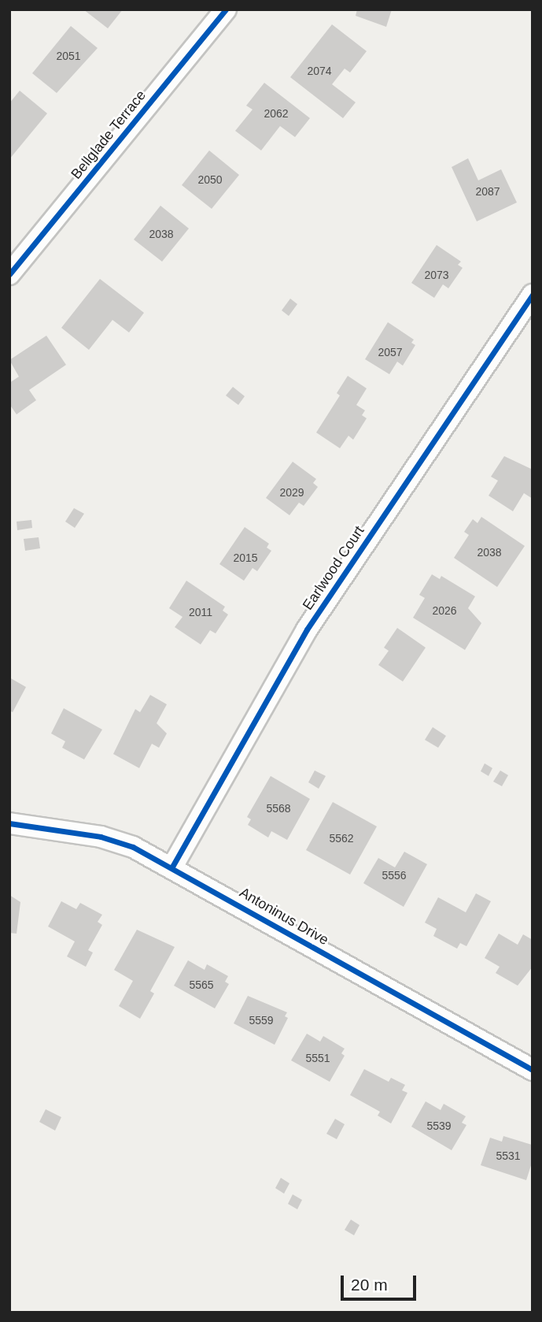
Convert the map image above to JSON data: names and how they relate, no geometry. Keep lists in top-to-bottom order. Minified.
{"streets":{"street":["Bellglade Terrace","Earlwood Court","Antoninus Drive"]},"crossings":[["Earlwood Court","Antoninus Drive"]],"house_numbers":["2051","2074","2062","2050","2087","2038","2073","2057","2029","2038","2015","2026","2011","5568","5562","5556","5565","5559","5551","5539","5531"],"scale_bar":"20 m"}
